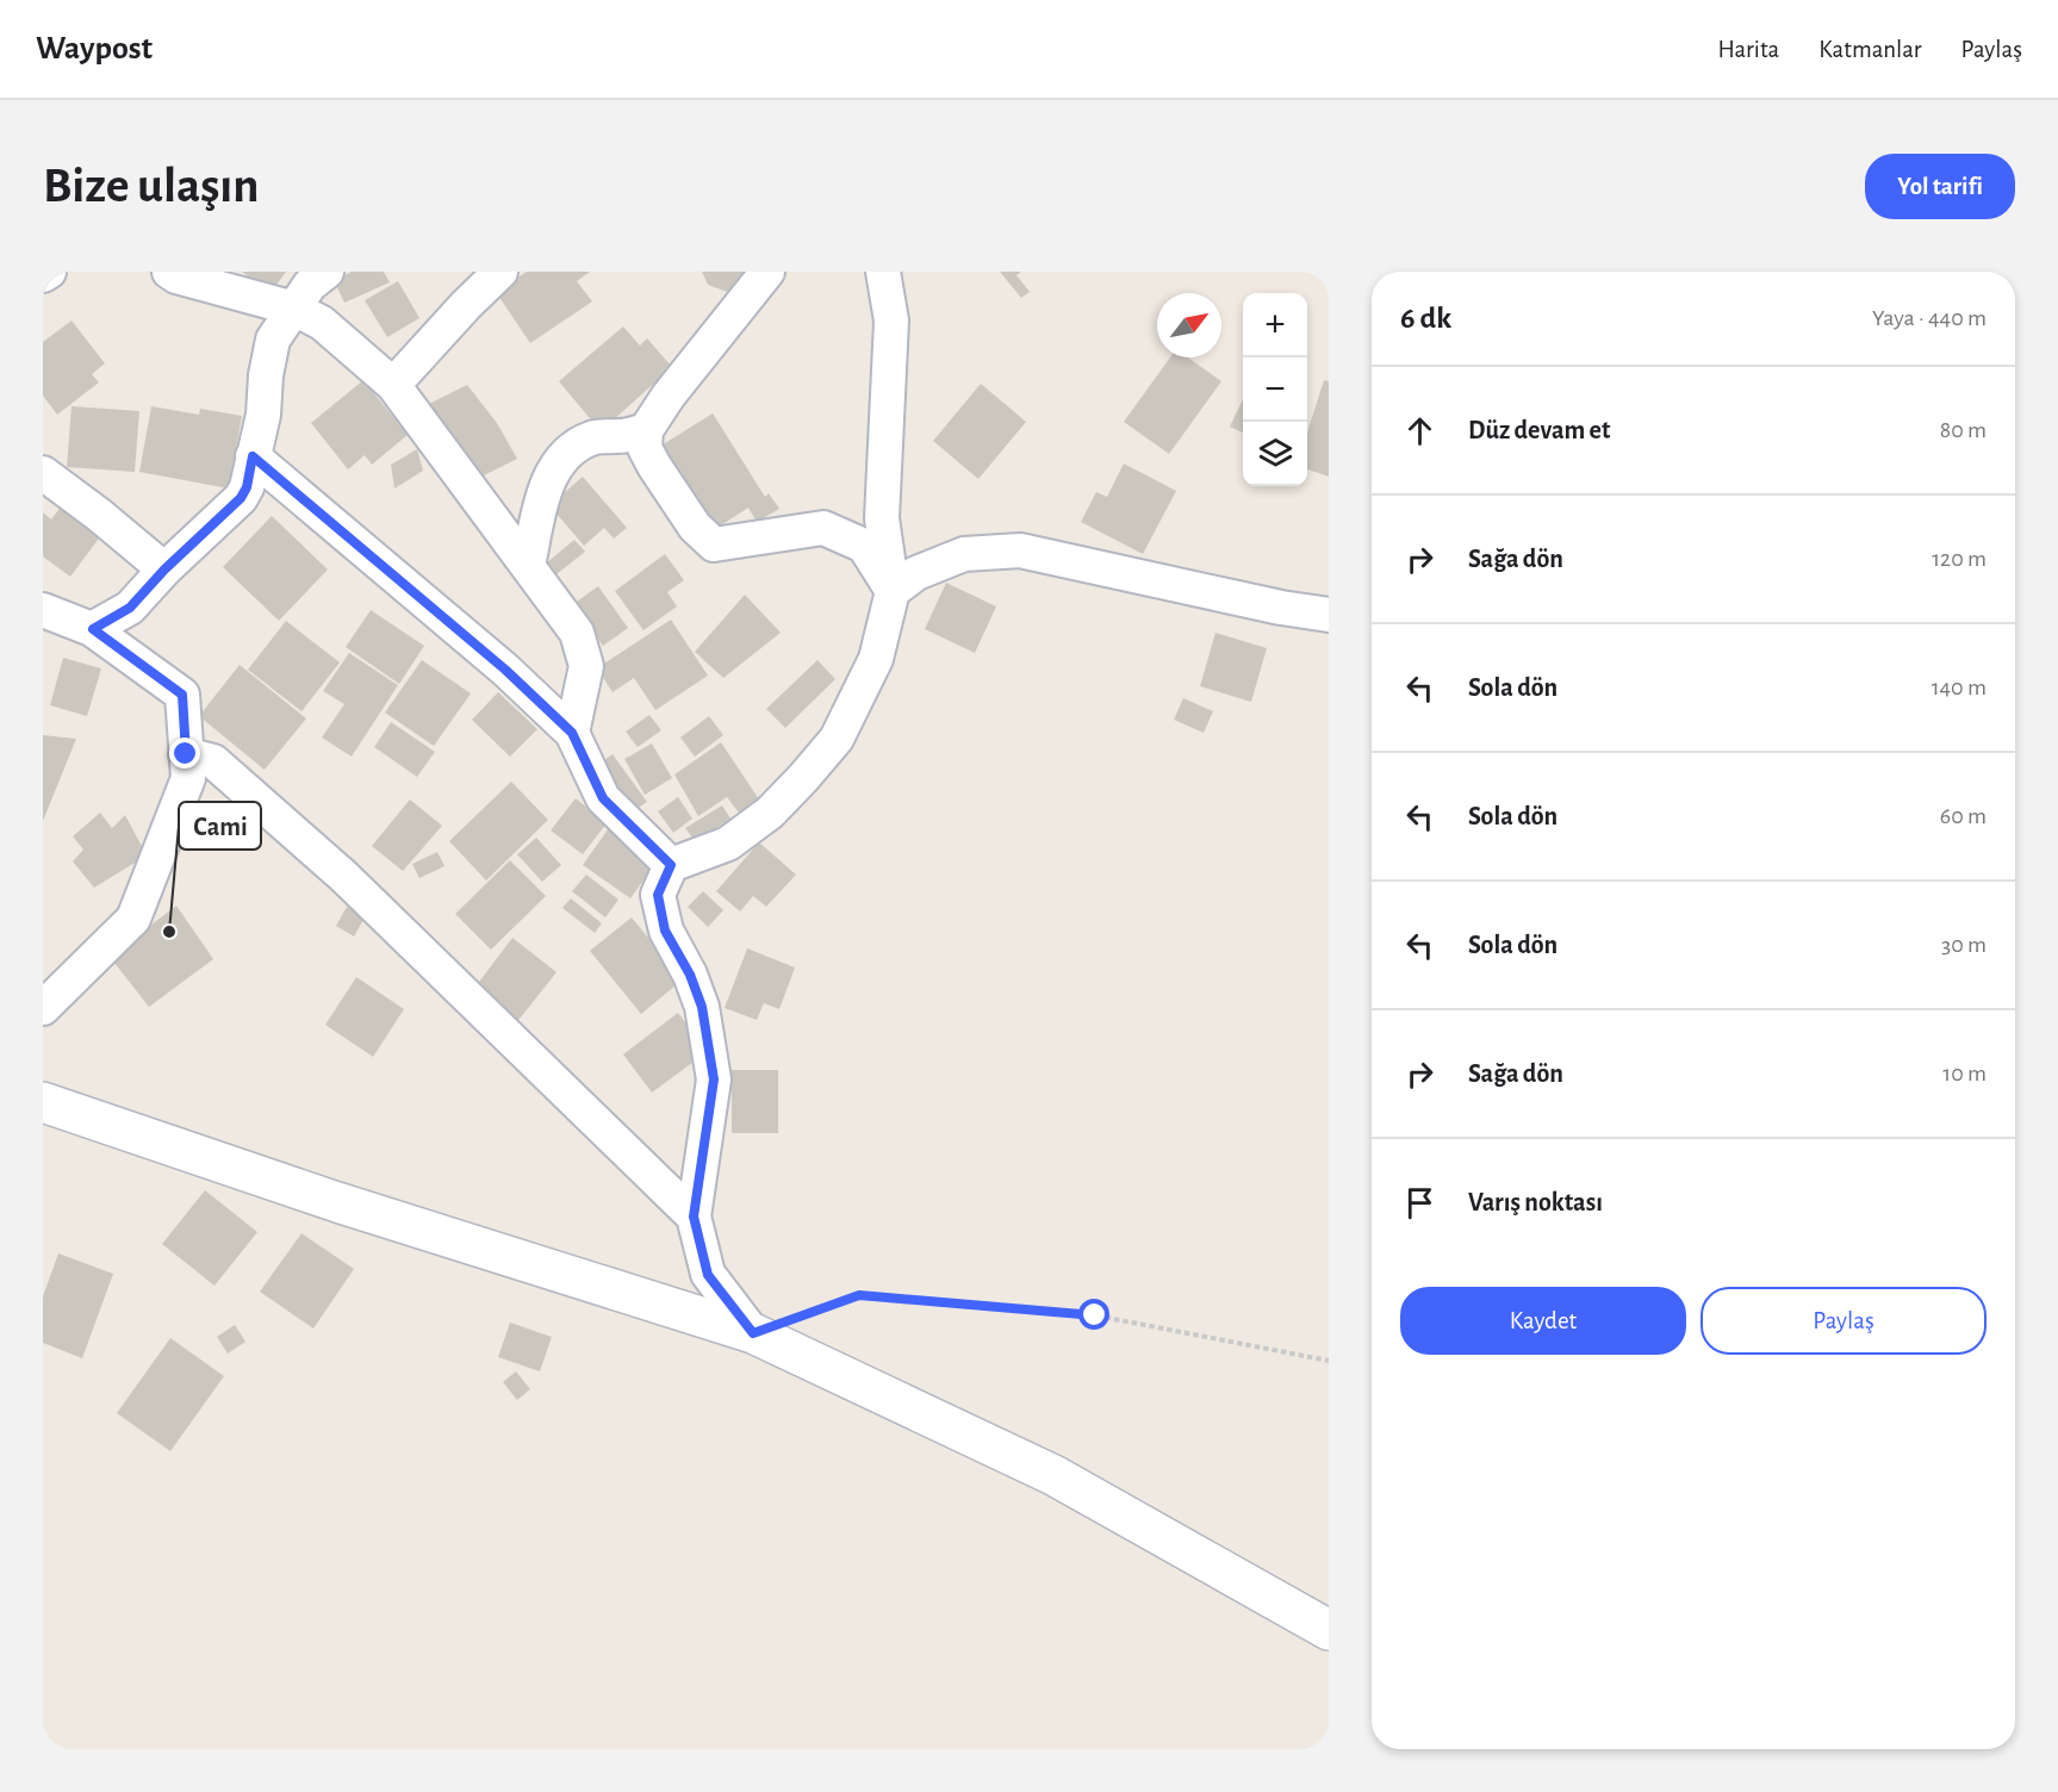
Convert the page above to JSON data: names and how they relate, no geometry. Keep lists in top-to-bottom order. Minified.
{"places":["Cami"],"north":"top right","page":{"header":"Waypost","nav":["Harita","Katmanlar","Paylaş"],"buttons":["Yol tarifi",["Kaydet","Paylaş"]],"title":"Bize ulaşın","heading":["6 dk","Yaya · 440 m"],"map_buttons":["+","−"],"list":[["Düz devam et","80 m"],["Sağa dön","120 m"],["Sola dön","140 m"],["Sola dön","60 m"],["Sola dön","30 m"],["Sağa dön","10 m"],"Varış noktası"]}}
